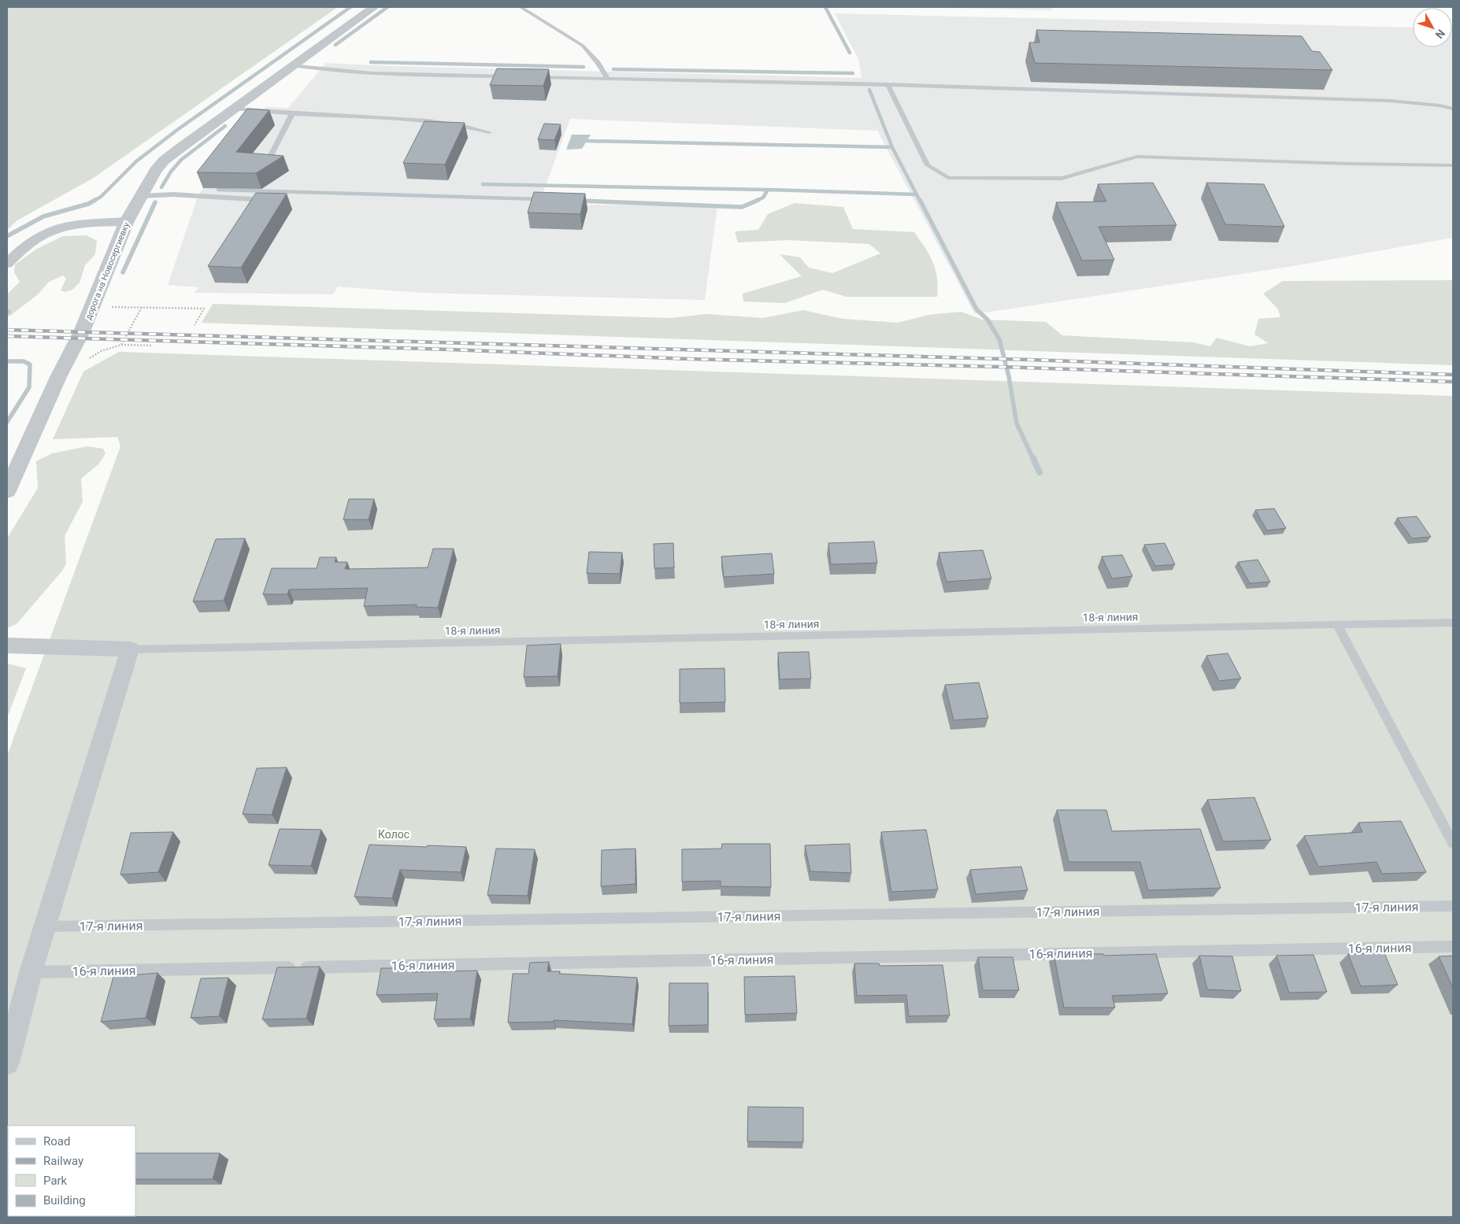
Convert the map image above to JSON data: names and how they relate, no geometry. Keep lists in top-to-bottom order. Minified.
{"streets":{"street":["дорога на Новосергиевку"],"lane":["18-я линия","17-я линия","16-я линия"]},"parks":["Колос"],"legend":["Road","Railway","Park","Building"],"north":"bottom right"}
